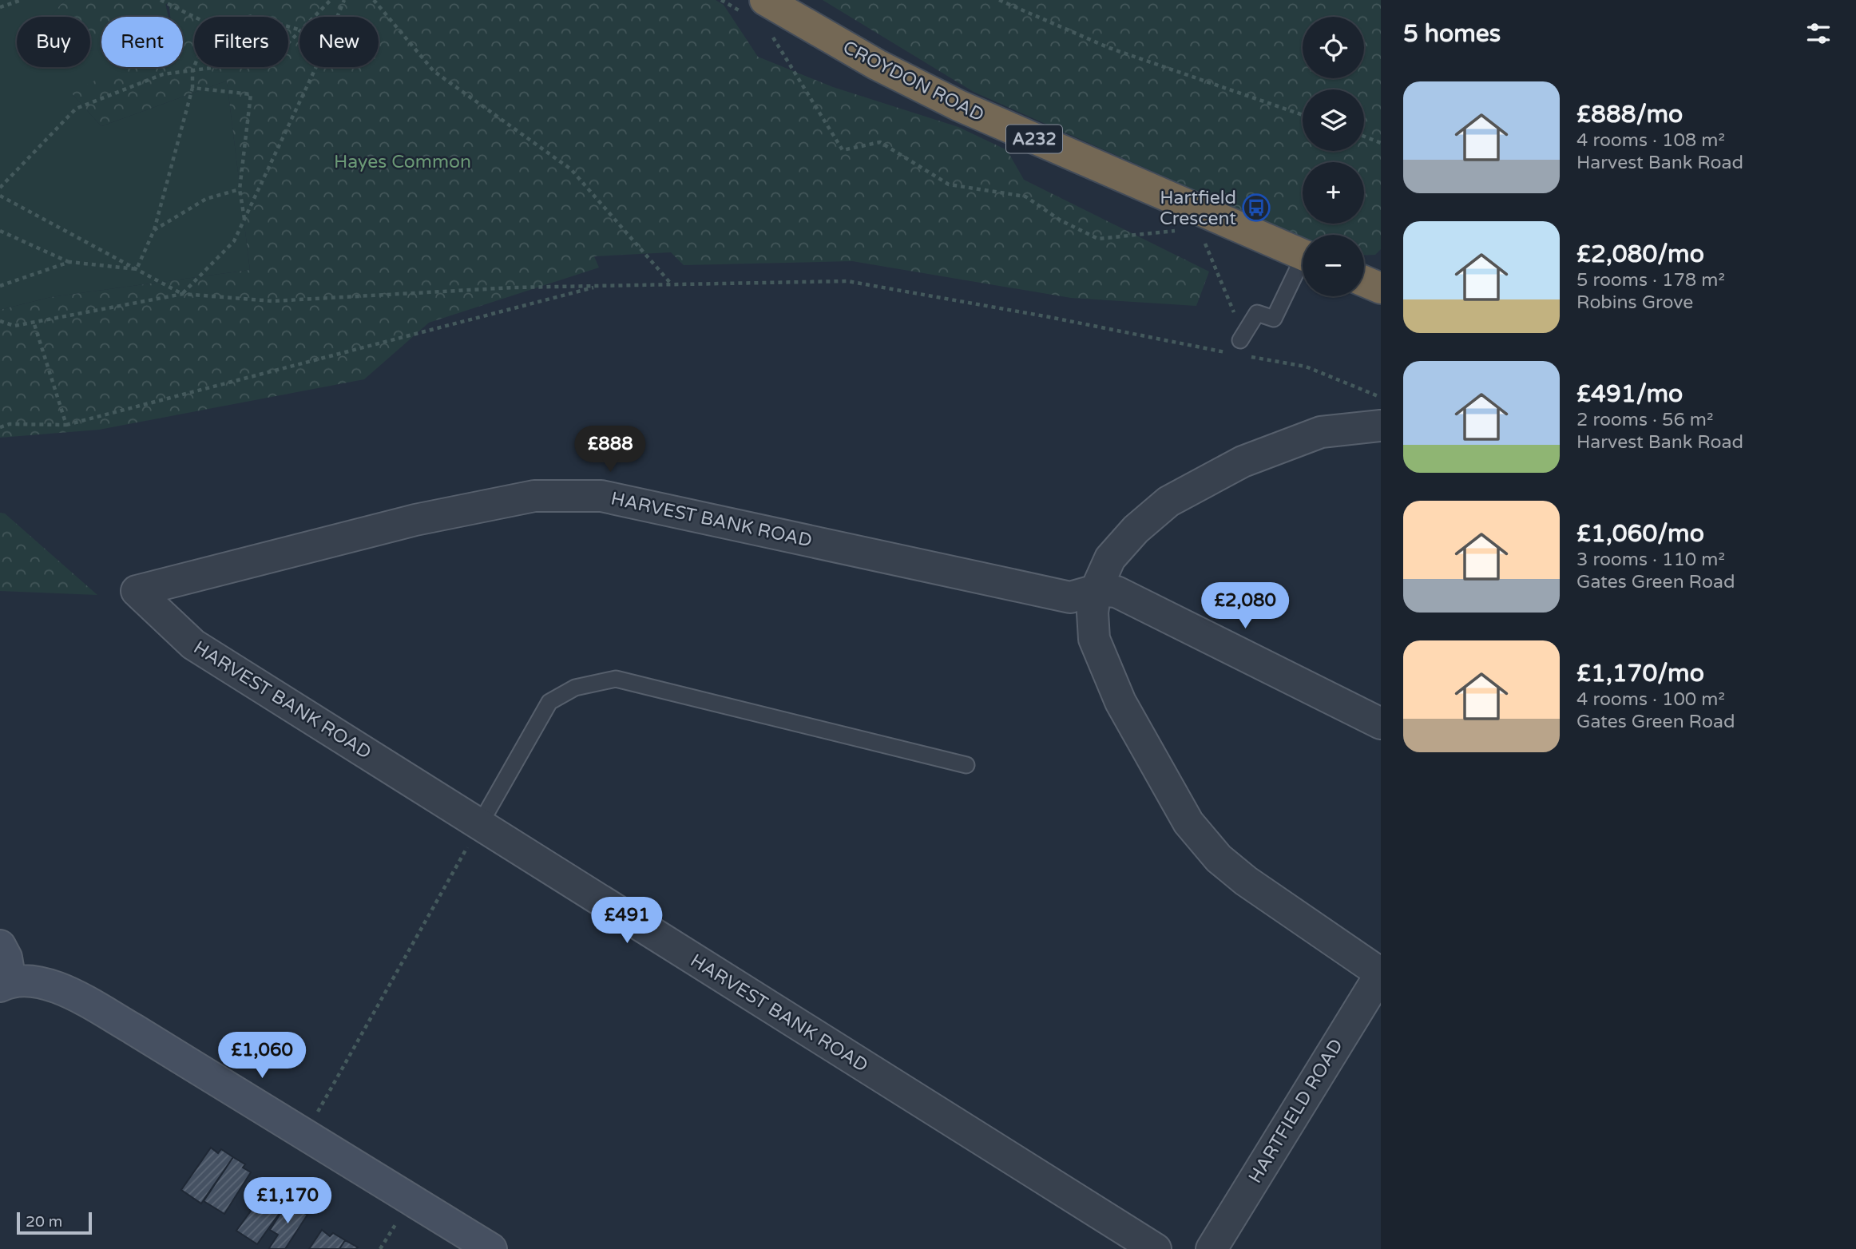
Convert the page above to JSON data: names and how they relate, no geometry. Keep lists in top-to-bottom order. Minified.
{"streets":{"highway":["CROYDON ROAD","A232"],"street":["HARVEST BANK ROAD","HARTFIELD ROAD"]},"parks":["Hayes Common"],"places":{"bus stop":["Hartfield Crescent"]},"scale_bar":"20 m","page":{"heading":"5 homes","map_buttons":["+","−"],"chip":["Buy","Rent","Filters","New"],"list":[{"name":"£888/mo","note":"4 rooms · 108 m² · Harvest Bank Road"},{"name":"£2,080/mo","note":"5 rooms · 178 m² · Robins Grove"},{"name":"£491/mo","note":"2 rooms · 56 m² · Harvest Bank Road"},{"name":"£1,060/mo","note":"3 rooms · 110 m² · Gates Green Road"},{"name":"£1,170/mo","note":"4 rooms · 100 m² · Gates Green Road"}],"price":["£888","£2,080","£491","£1,060","£1,170"],"scale":"20 m"}}
